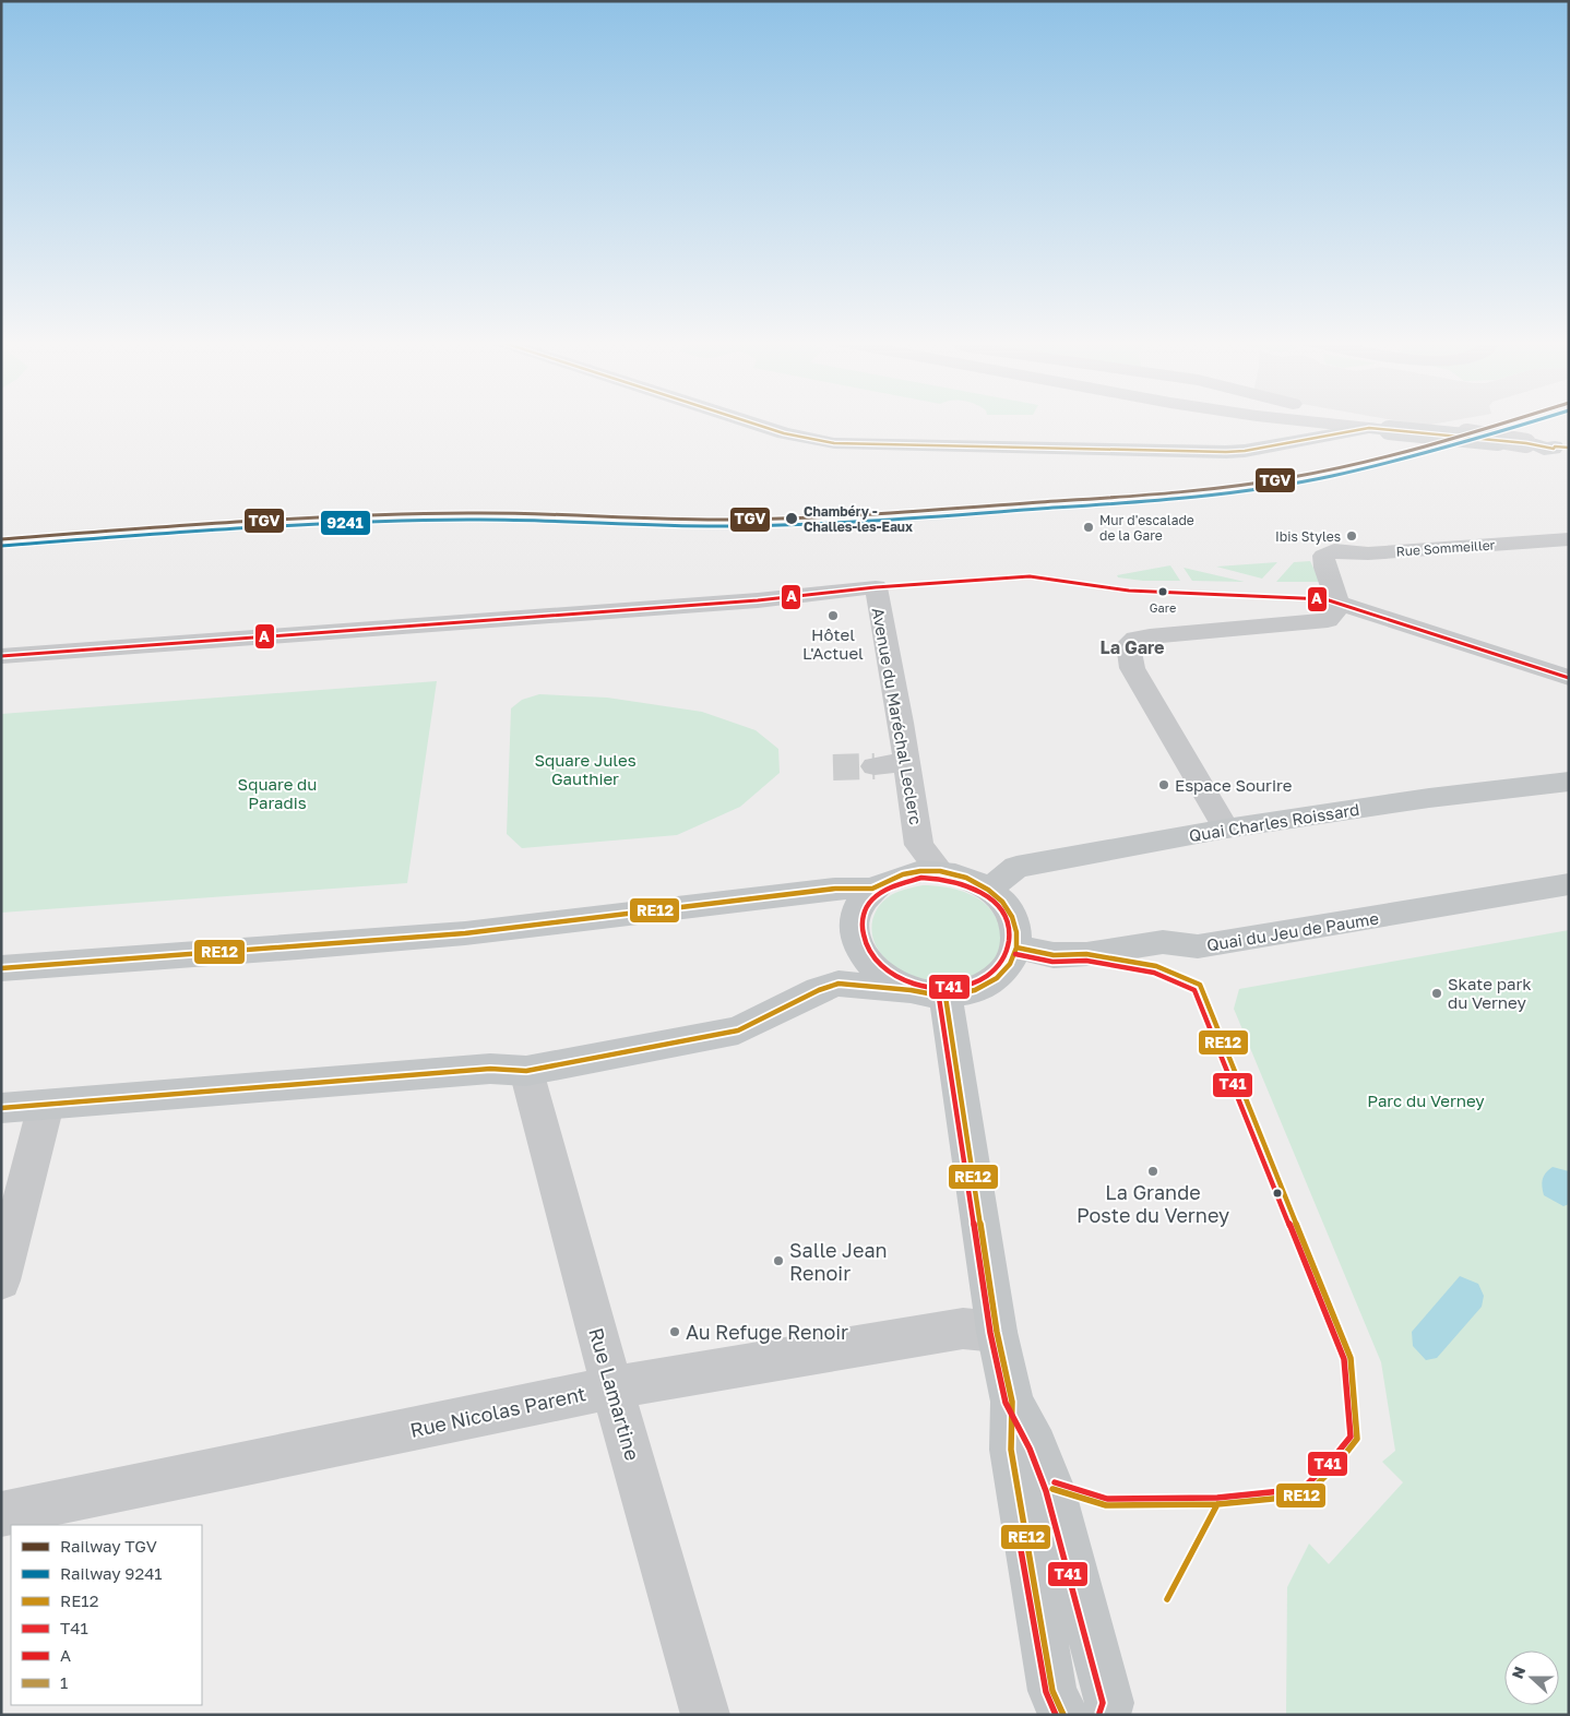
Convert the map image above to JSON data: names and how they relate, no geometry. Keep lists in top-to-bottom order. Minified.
{"streets":{"main road":["Quai Charles Roissard","Quai du Jeu de Paume"],"street":["Rue Sommeiller","Avenue du Maréchal Leclerc","Rue Lamartine","Rue Nicolas Parent"]},"crossings":[["Avenue du Maréchal Leclerc","Quai Charles Roissard"],["Avenue du Maréchal Leclerc","Quai du Jeu de Paume"],["Quai Charles Roissard","Quai du Jeu de Paume"],["Rue Lamartine","Rue Nicolas Parent"]],"districts":["La Gare"],"parks":["Square Jules Gauthier","Square du Paradis","Parc du Verney"],"places":["Chambéry - Challes-les-Eaux","Mur d'escalade de la Gare","Ibis Styles","Gare","Hôtel L'Actuel","Espace Sourire","Skate park du Verney","La Grande Poste du Verney","Salle Jean Renoir","Au Refuge Renoir"],"lines":["rail line TGV","rail line 9241","transit line 1","transit line A","transit line RE12","transit line T41"],"legend":["Railway TGV","Railway 9241","RE12","T41","A","1"],"north":"left"}
